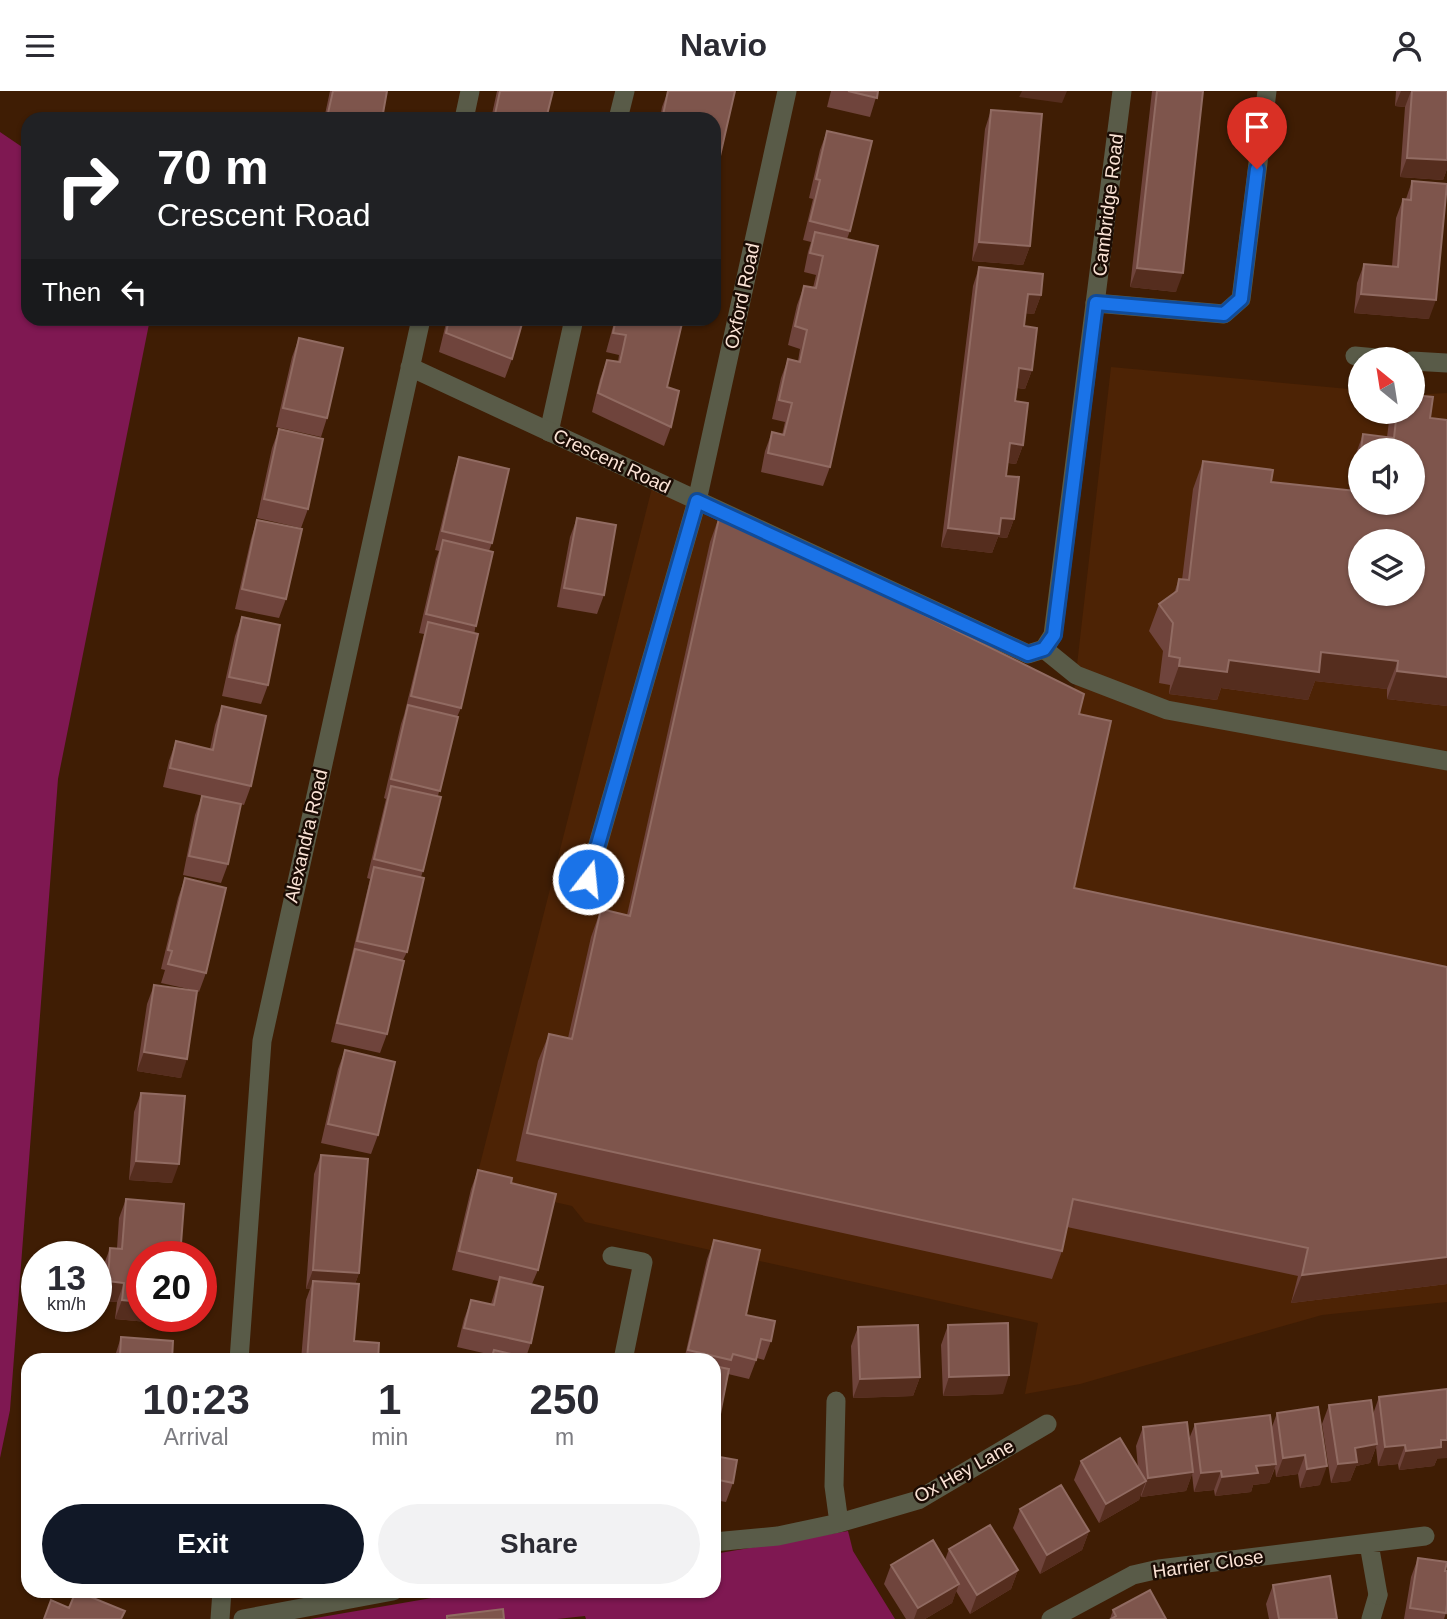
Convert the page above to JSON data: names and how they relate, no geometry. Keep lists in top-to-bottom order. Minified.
{"streets":{"street":["Cambridge Road","Oxford Road","Crescent Road","Alexandra Road","Ox Hey Lane","Harrier Close"]},"crossings":[["Cambridge Road","Crescent Road"],["Oxford Road","Crescent Road"],["Crescent Road","Alexandra Road"]],"north":"top left","page":{"header":"Navio","turn":["70 m","Crescent Road"],"then":"Then","speed":"13 km/h","limit":"20","eta":["10:23","Arrival","1","min","250","m"],"buttons":["Exit","Share"]}}
